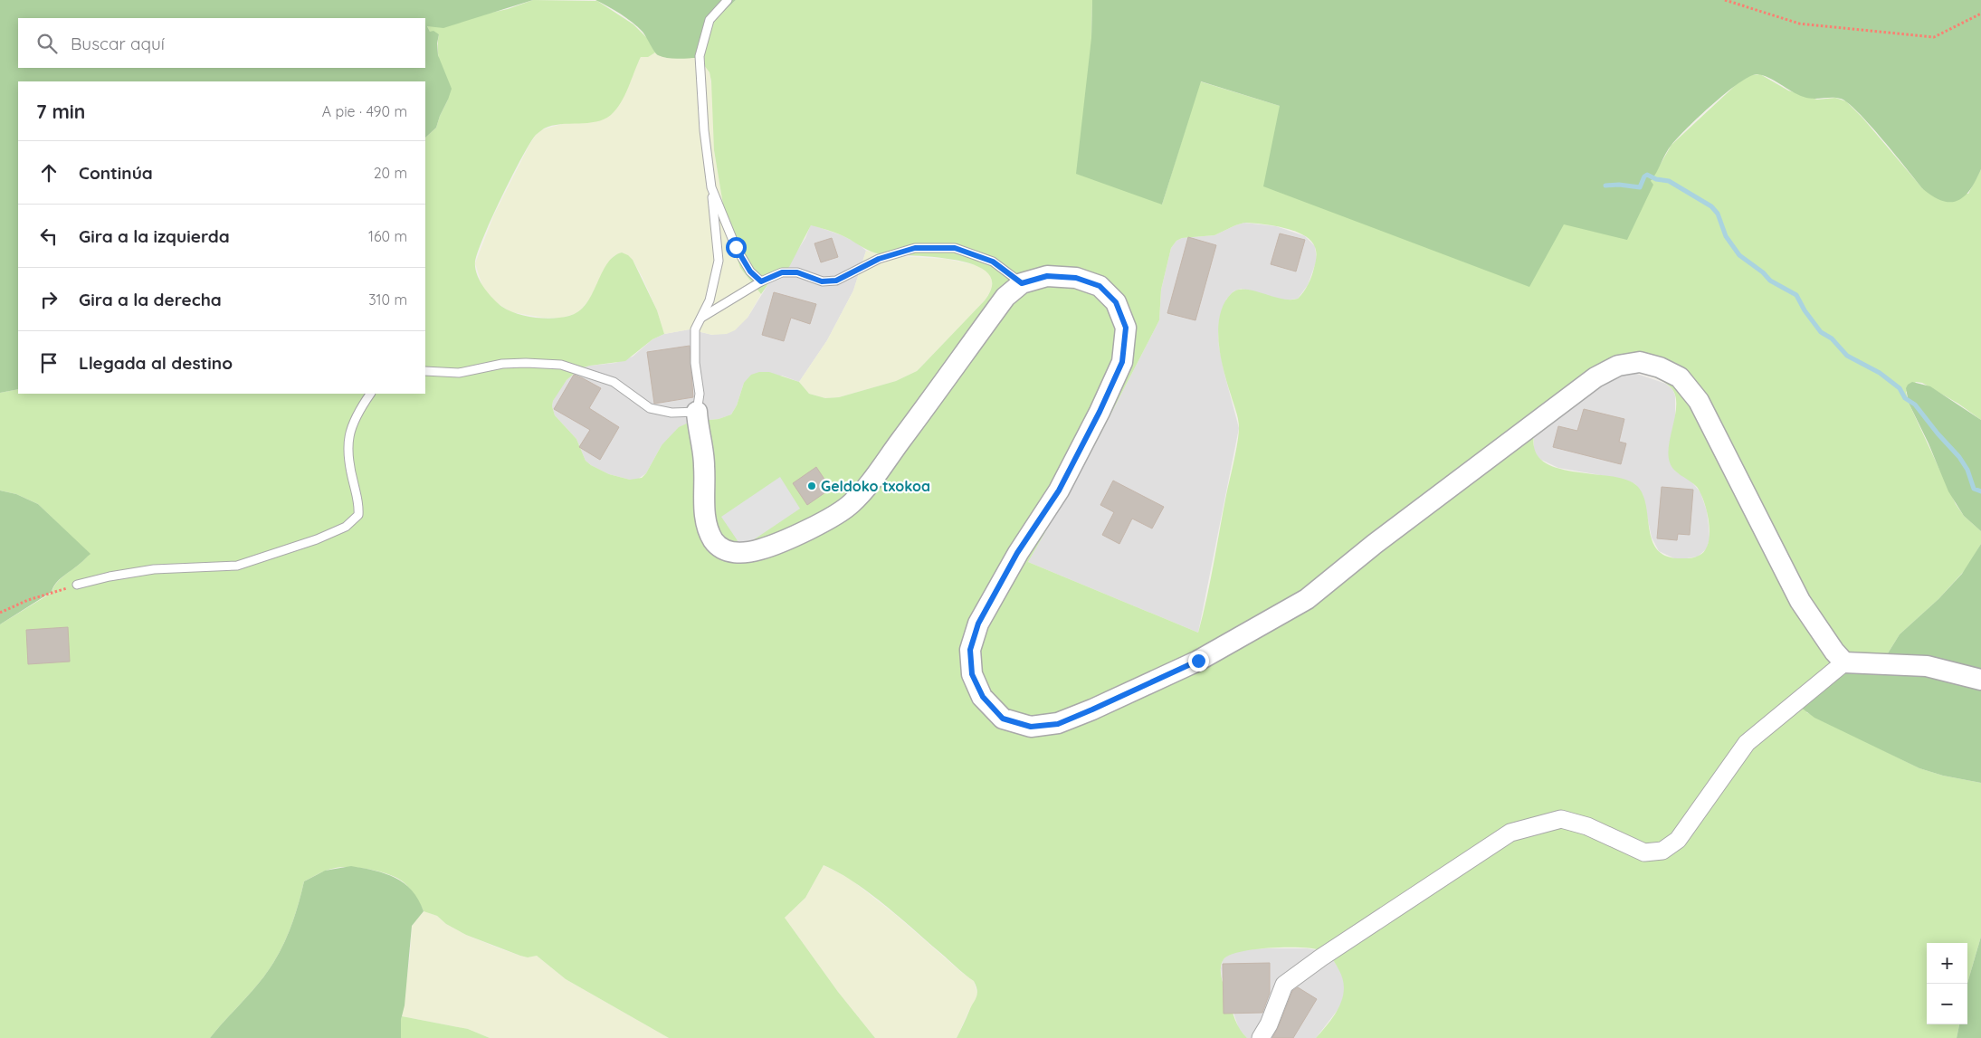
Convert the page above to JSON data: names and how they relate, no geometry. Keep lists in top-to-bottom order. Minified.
{"places":["Geldoko txokoa"],"page":{"search":"Buscar aquí","heading":["7 min","A pie · 490 m"],"list":[["Continúa","20 m"],["Gira a la izquierda","160 m"],["Gira a la derecha","310 m"],"Llegada al destino"],"map_buttons":["+","−"]}}
